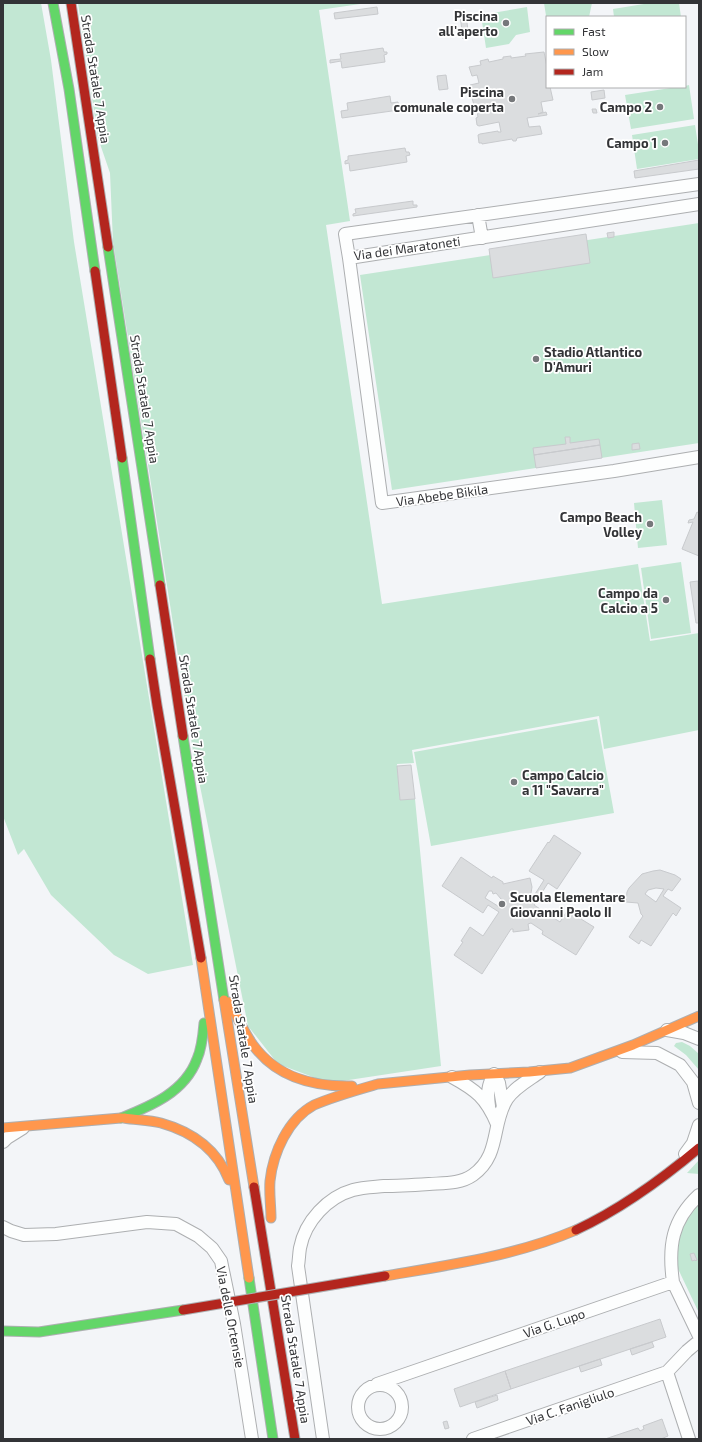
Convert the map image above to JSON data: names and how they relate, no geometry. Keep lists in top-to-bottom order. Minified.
{"streets":{"main road":["Strada Statale 7 Appia"],"street":["Via dei Maratoneti","Via Abebe Bikila","Via delle Ortensie","Via G. Lupo","Via C. Fanigliulo"]},"crossings":[["Via dei Maratoneti","Via Abebe Bikila"]],"places":["Piscina all'aperto","Piscina comunale coperta","Campo 2","Campo 1","Stadio Atlantico D'Amuri","Campo Beach Volley","Campo da Calcio a 5","Campo Calcio a 11 \"Savarra\"","Scuola Elementare Giovanni Paolo II"],"legend":["Fast","Slow","Jam"]}
